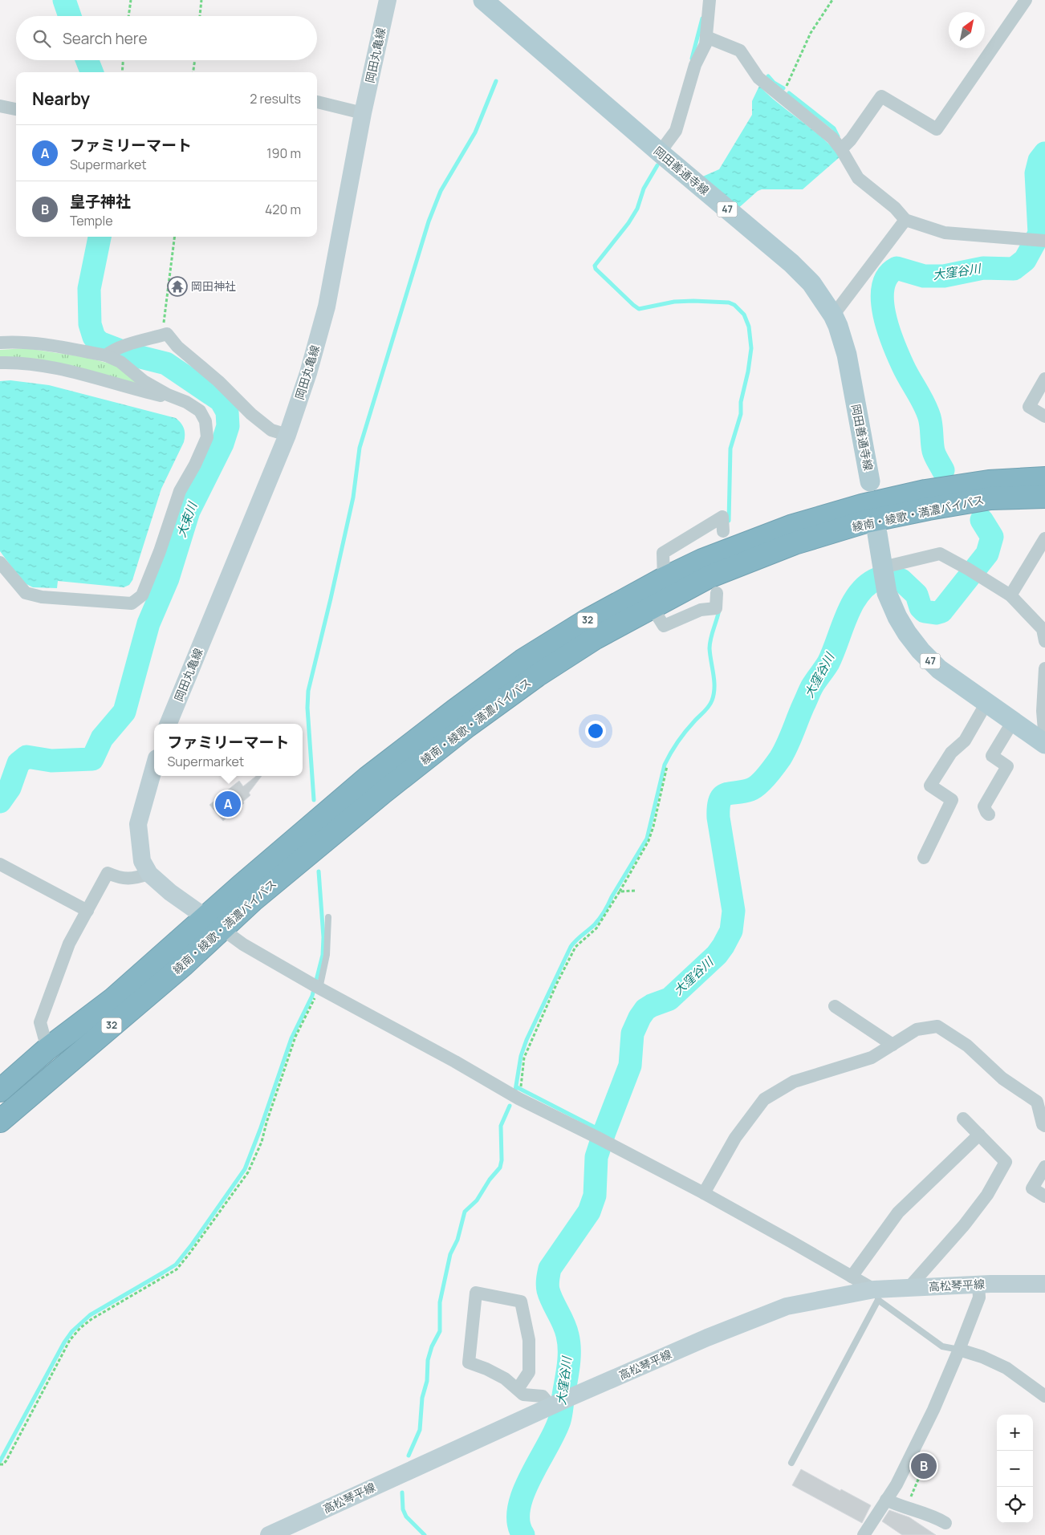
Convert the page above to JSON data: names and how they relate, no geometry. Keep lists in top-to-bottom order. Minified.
{"streets":{"highway":["綾南・綾歌・満濃バイパス","32"],"main road":["岡田丸亀線","岡田善通寺線","47","高松琴平線"]},"water":["大窪谷川","大束川"],"places":{"temple":["岡田神社"]},"north":"top right","page":{"search":"Search here","heading":["Nearby","2 results"],"list":[{"mark":"A","name":"ファミリーマート","note":"Supermarket","value":"190 m"},{"mark":"B","name":"皇子神社","note":"Temple","value":"420 m"}],"popup":["ファミリーマート","Supermarket"],"pins":["A","B"],"map_buttons":["+","−"]}}
